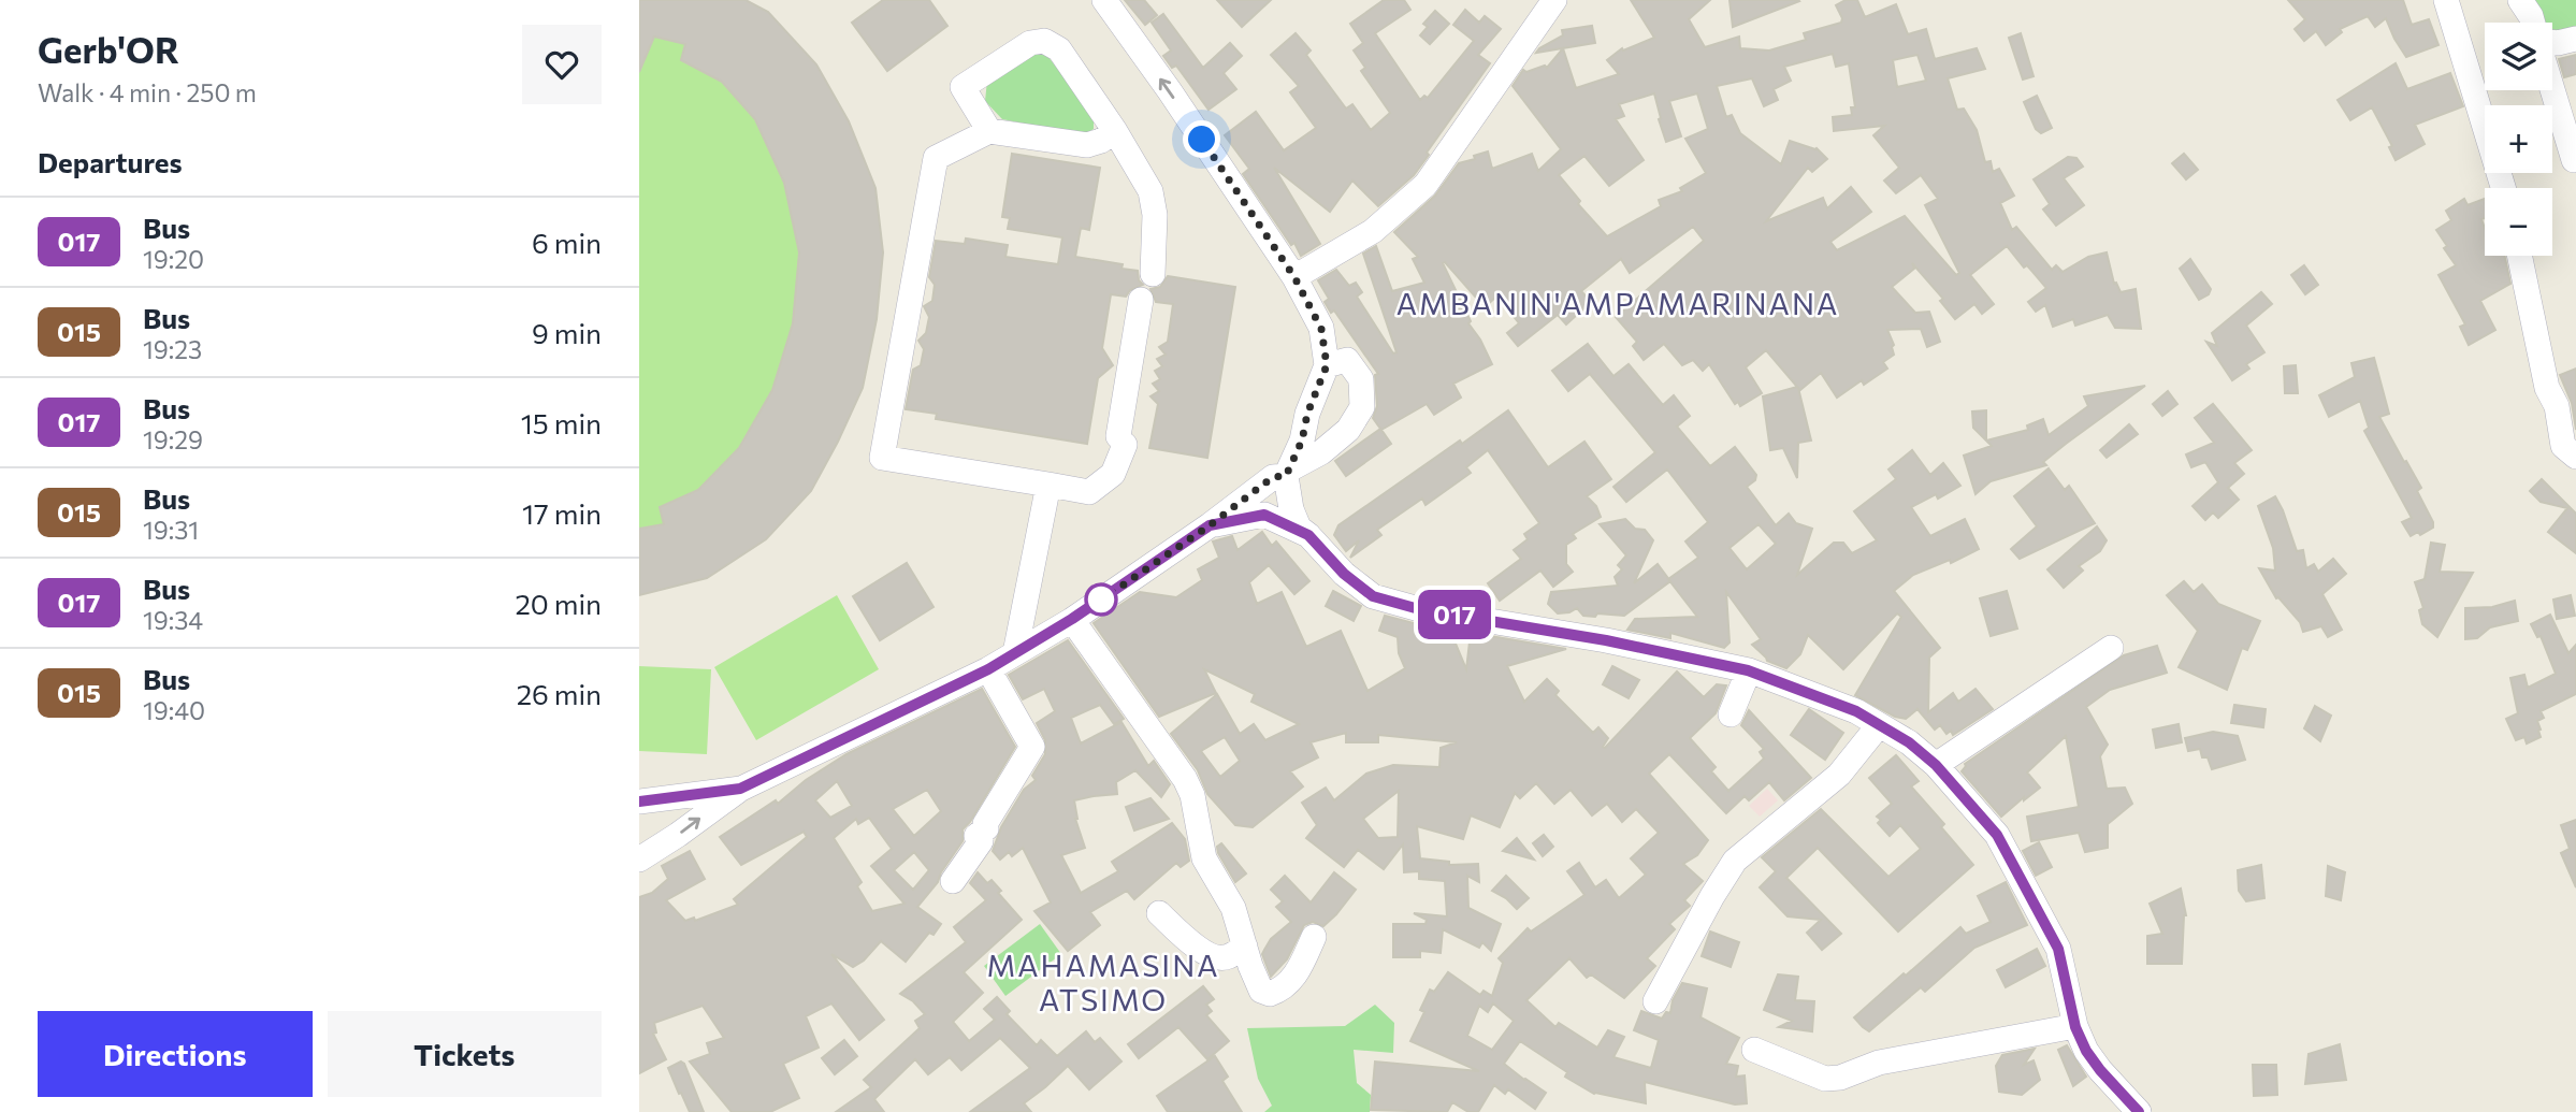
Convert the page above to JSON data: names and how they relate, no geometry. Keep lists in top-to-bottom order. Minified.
{"districts":["AMBANIN'AMPAMARINANA","MAHAMASINA ATSIMO"],"lines":["bus line 017"],"page":{"heading":[["Gerb'OR","Walk · 4 min · 250 m"],"Departures"],"on_map":"017","map_buttons":["+","−"],"list":[{"mark":"017","name":"Bus","note":"19:20","value":"6 min"},{"mark":"015","name":"Bus","note":"19:23","value":"9 min"},{"mark":"017","name":"Bus","note":"19:29","value":"15 min"},{"mark":"015","name":"Bus","note":"19:31","value":"17 min"},{"mark":"017","name":"Bus","note":"19:34","value":"20 min"},{"mark":"015","name":"Bus","note":"19:40","value":"26 min"}],"buttons":["Directions","Tickets"]}}
